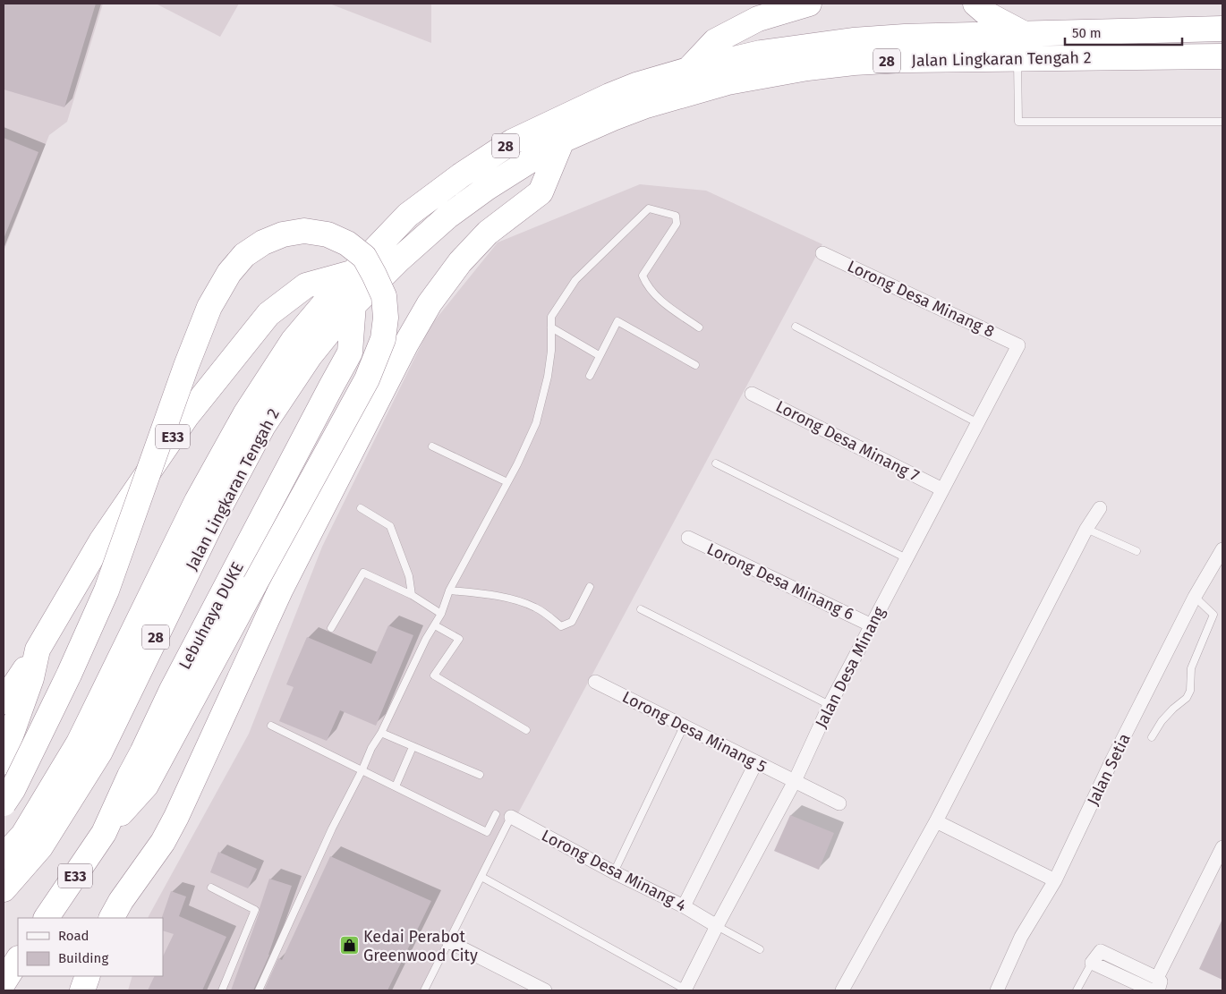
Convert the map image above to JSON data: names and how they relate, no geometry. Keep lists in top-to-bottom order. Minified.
{"streets":{"highway":["Jalan Lingkaran Tengah 2","28","E33","Lebuhraya DUKE"],"street":["Lorong Desa Minang 8","Lorong Desa Minang 7","Lorong Desa Minang 6","Jalan Desa Minang","Lorong Desa Minang 5","Jalan Setia","Lorong Desa Minang 4"]},"crossings":[["Jalan Lingkaran Tengah 2","E33"],["Jalan Lingkaran Tengah 2","Lebuhraya DUKE"],["Lorong Desa Minang 8","Jalan Desa Minang"],["Lorong Desa Minang 7","Jalan Desa Minang"],["Lorong Desa Minang 6","Jalan Desa Minang"],["Jalan Desa Minang","Lorong Desa Minang 5"],["Jalan Desa Minang","Lorong Desa Minang 4"]],"places":{"shop":["Kedai Perabot Greenwood City"]},"legend":["Road","Building"],"scale_bar":"50 m"}
